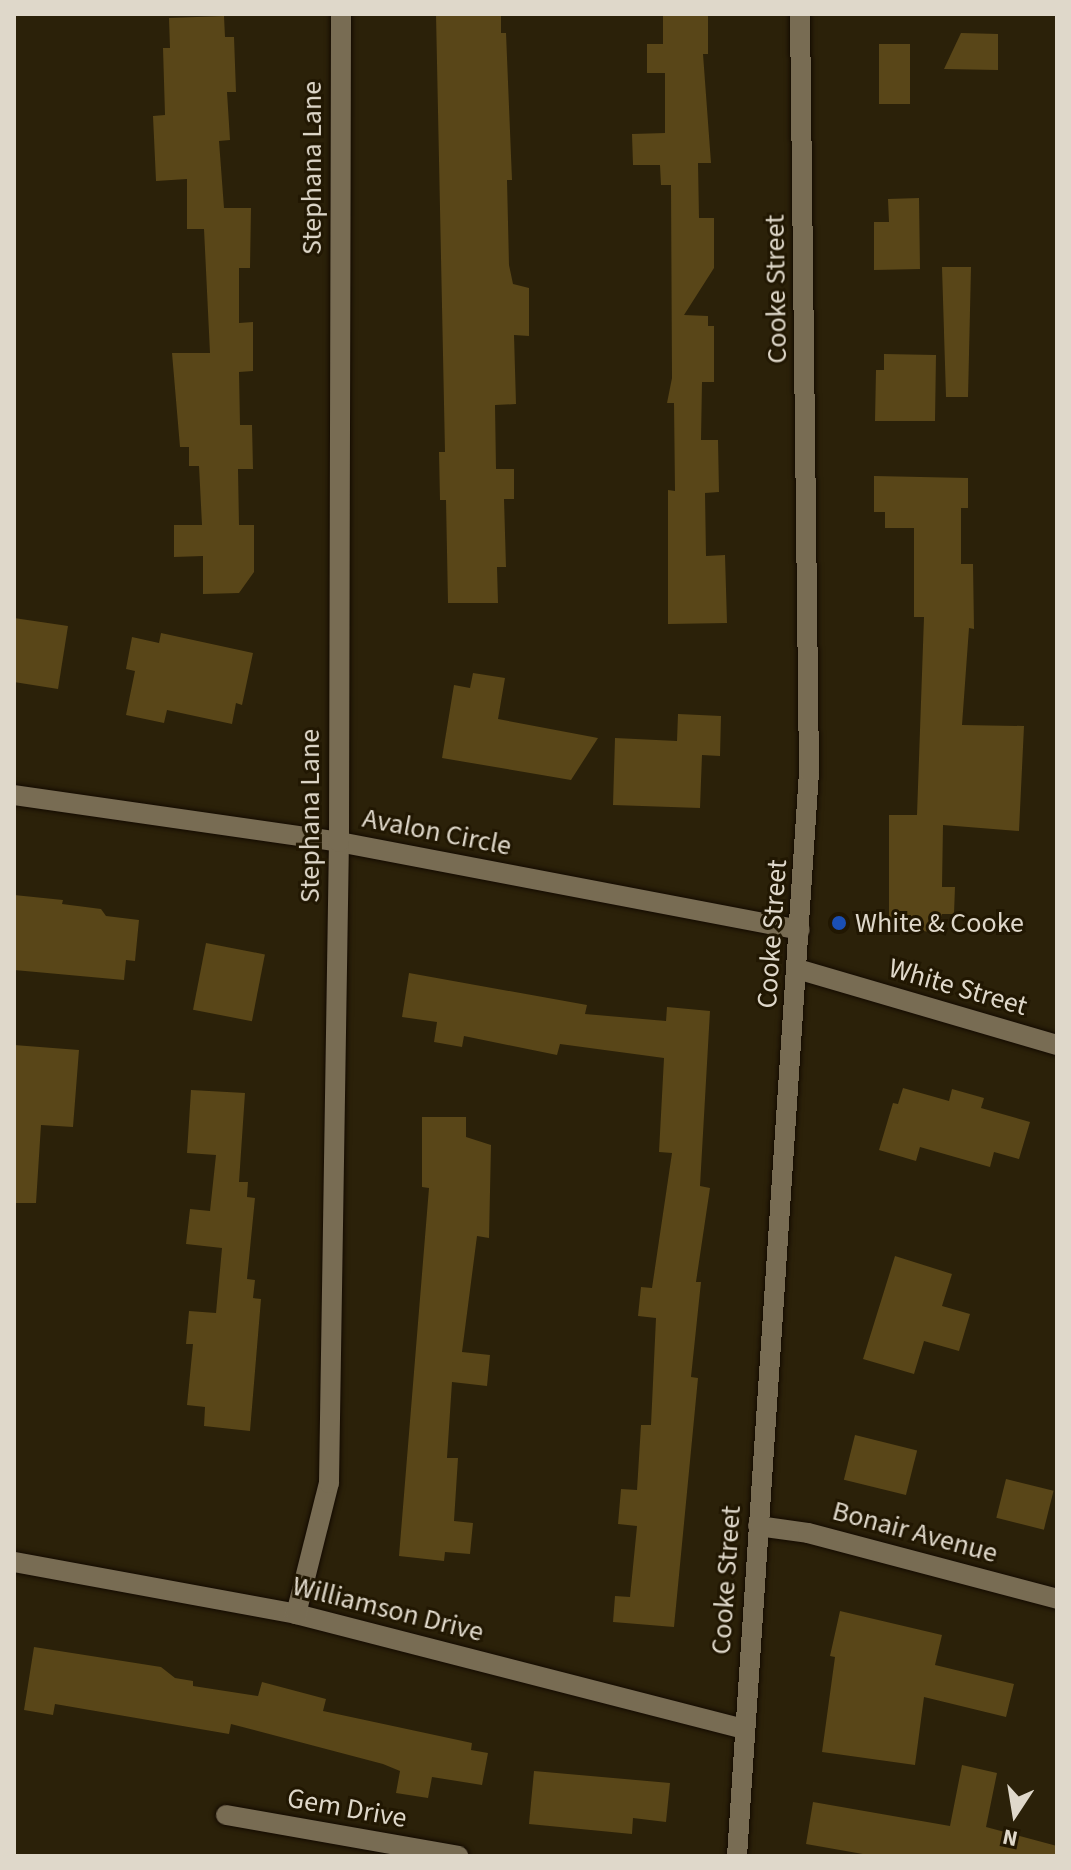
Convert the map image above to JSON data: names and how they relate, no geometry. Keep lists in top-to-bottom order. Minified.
{"streets":{"street":["Stephana Lane","Cooke Street","Avalon Circle","White Street","Bonair Avenue","Williamson Drive","Gem Drive"]},"crossings":[["Stephana Lane","Avalon Circle"],["Stephana Lane","Williamson Drive"],["Cooke Street","Avalon Circle"],["Cooke Street","White Street"],["Cooke Street","Bonair Avenue"],["Cooke Street","Williamson Drive"]],"places":["White & Cooke"],"north":"bottom"}
